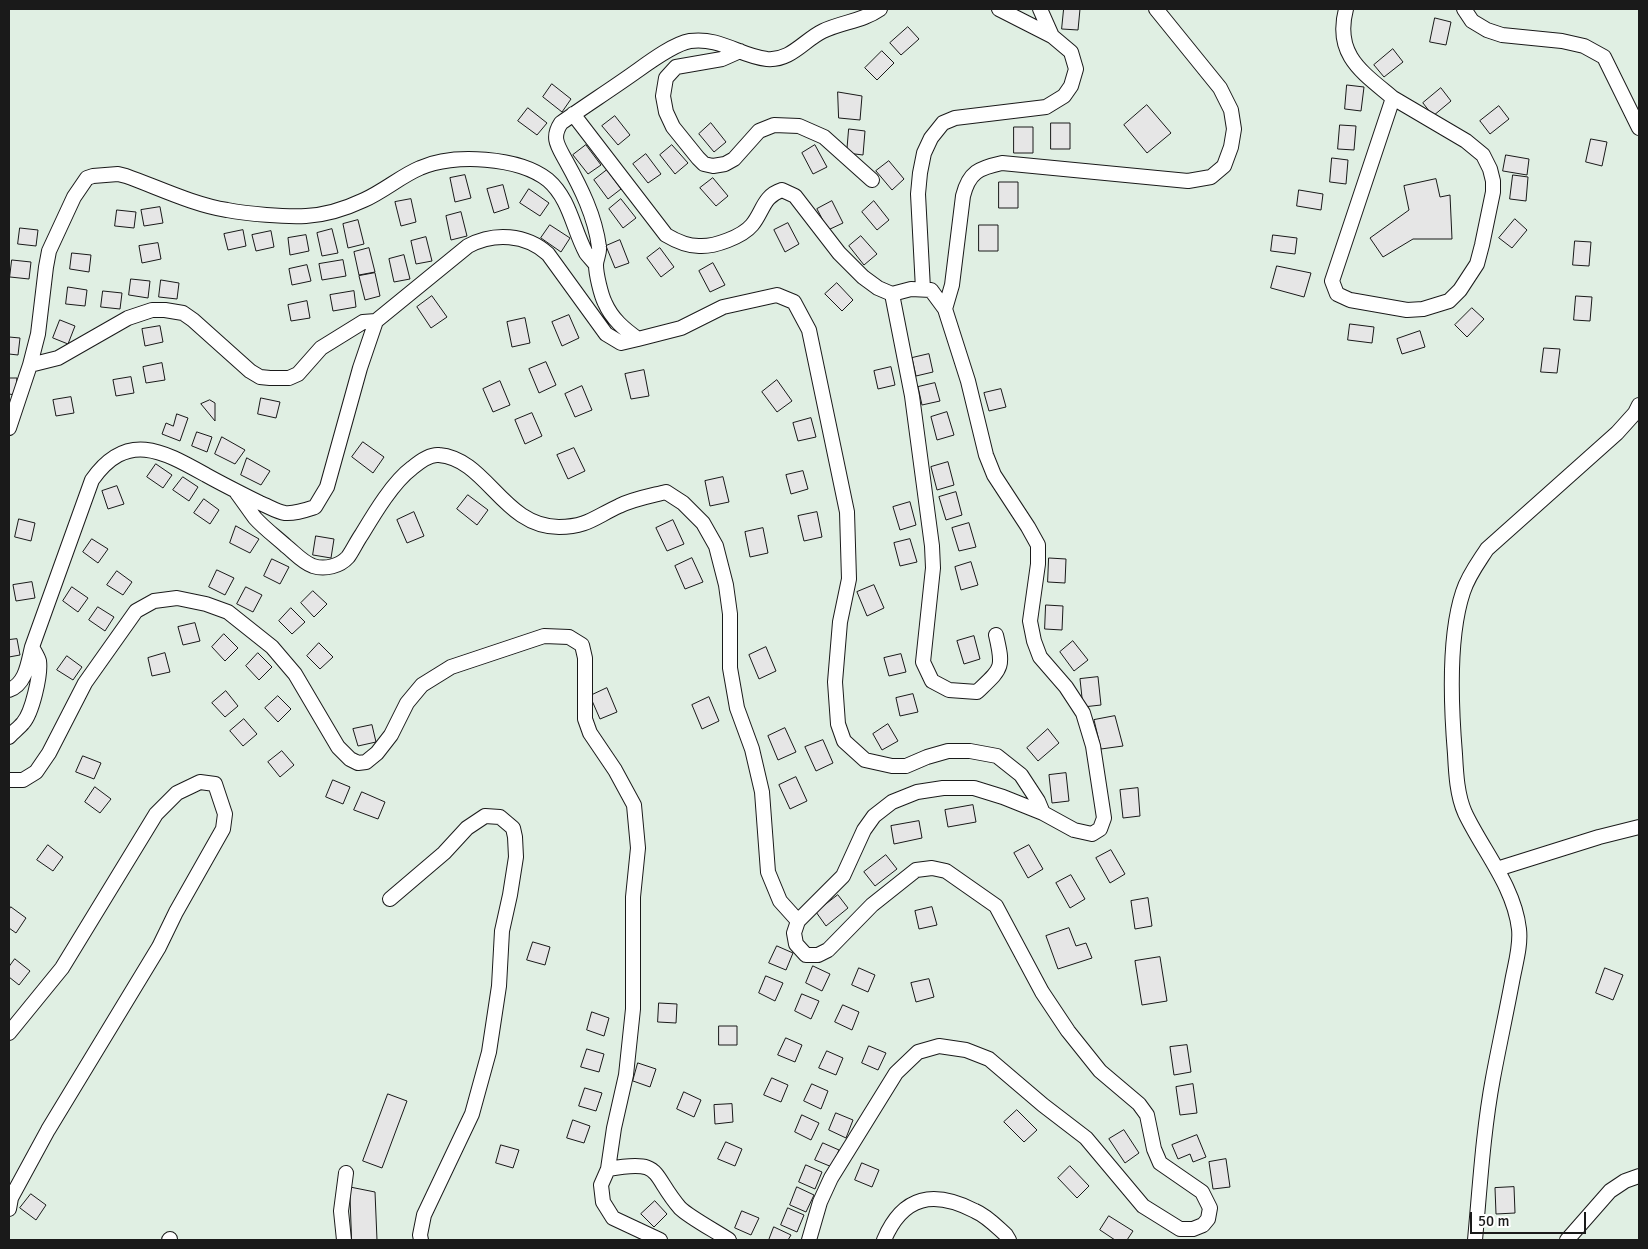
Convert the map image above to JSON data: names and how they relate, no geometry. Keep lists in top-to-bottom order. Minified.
{"scale_bar":"50 m"}
